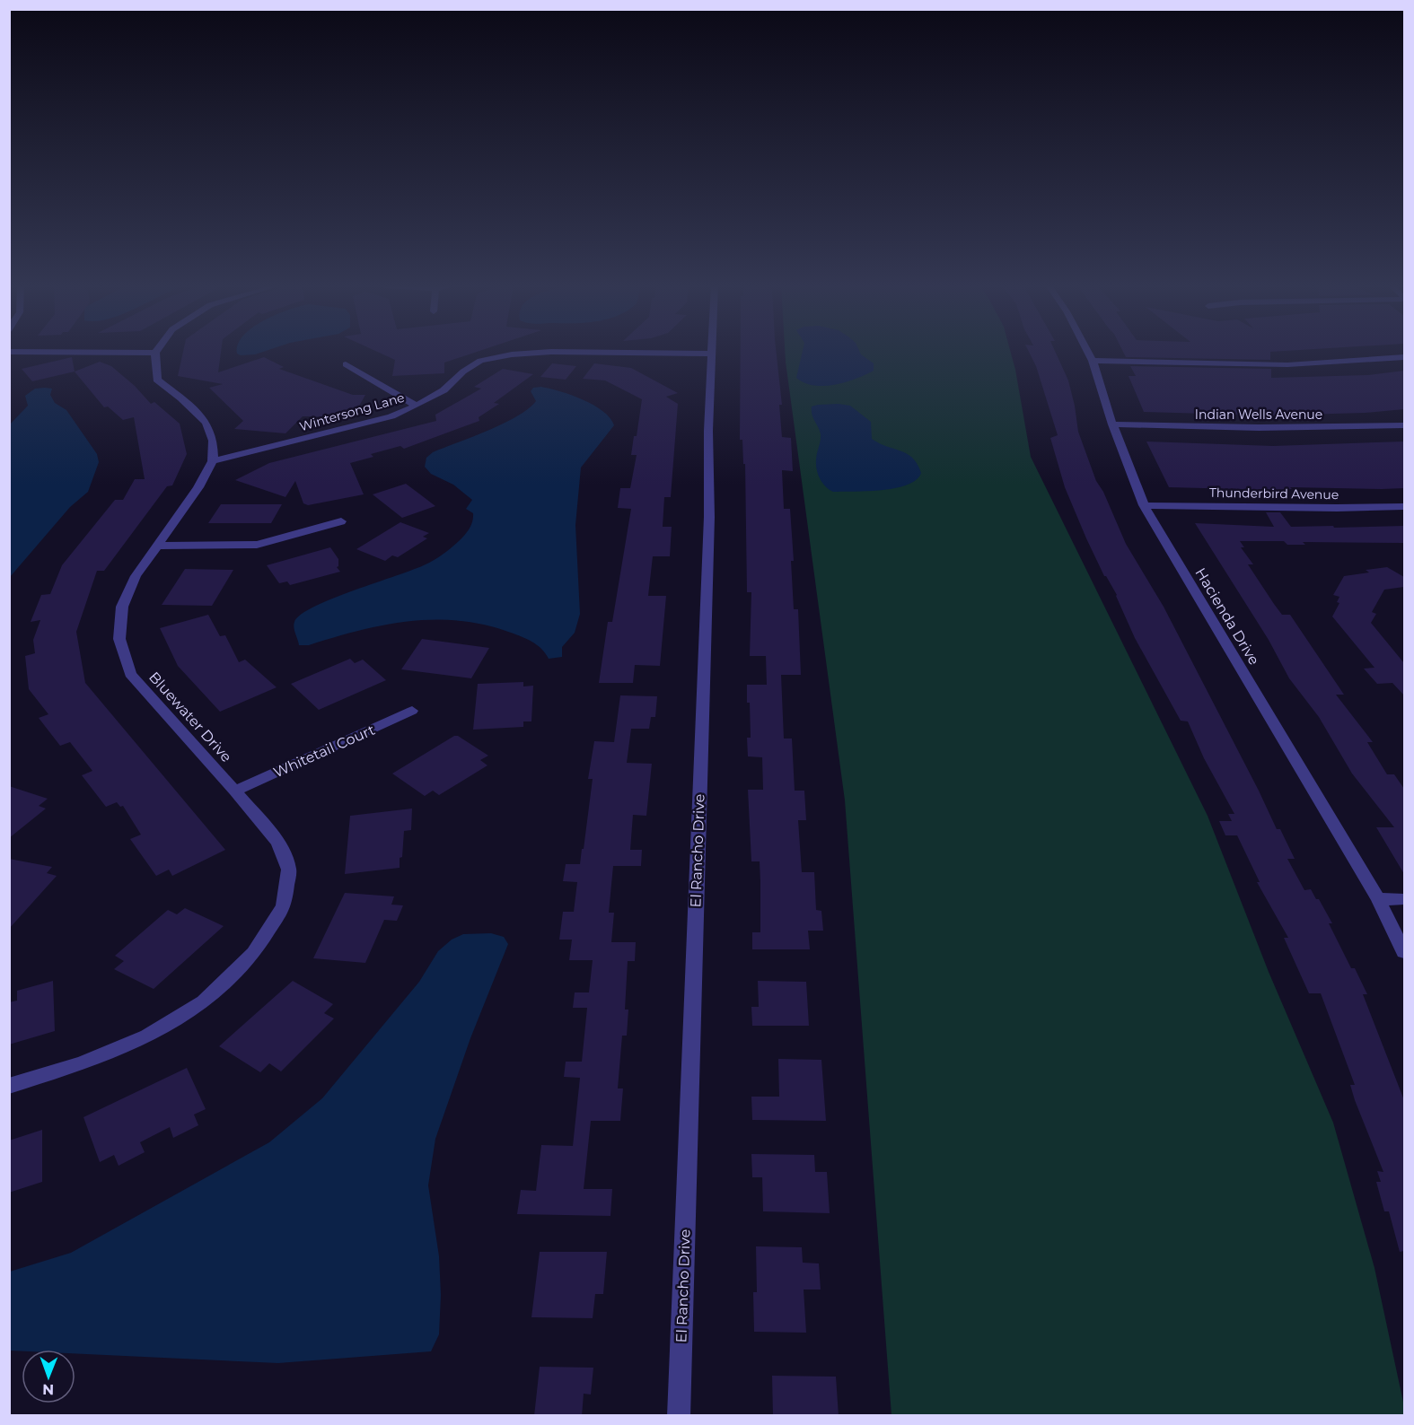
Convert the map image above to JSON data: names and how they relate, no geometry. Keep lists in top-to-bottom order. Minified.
{"streets":{"street":["Wintersong Lane","Indian Wells Avenue","Thunderbird Avenue","Hacienda Drive","Bluewater Drive","Whitetail Court","El Rancho Drive"]},"crossings":[["Wintersong Lane","Bluewater Drive"],["Wintersong Lane","El Rancho Drive"],["Indian Wells Avenue","Hacienda Drive"],["Thunderbird Avenue","Hacienda Drive"],["Bluewater Drive","Whitetail Court"]],"north":"bottom"}
